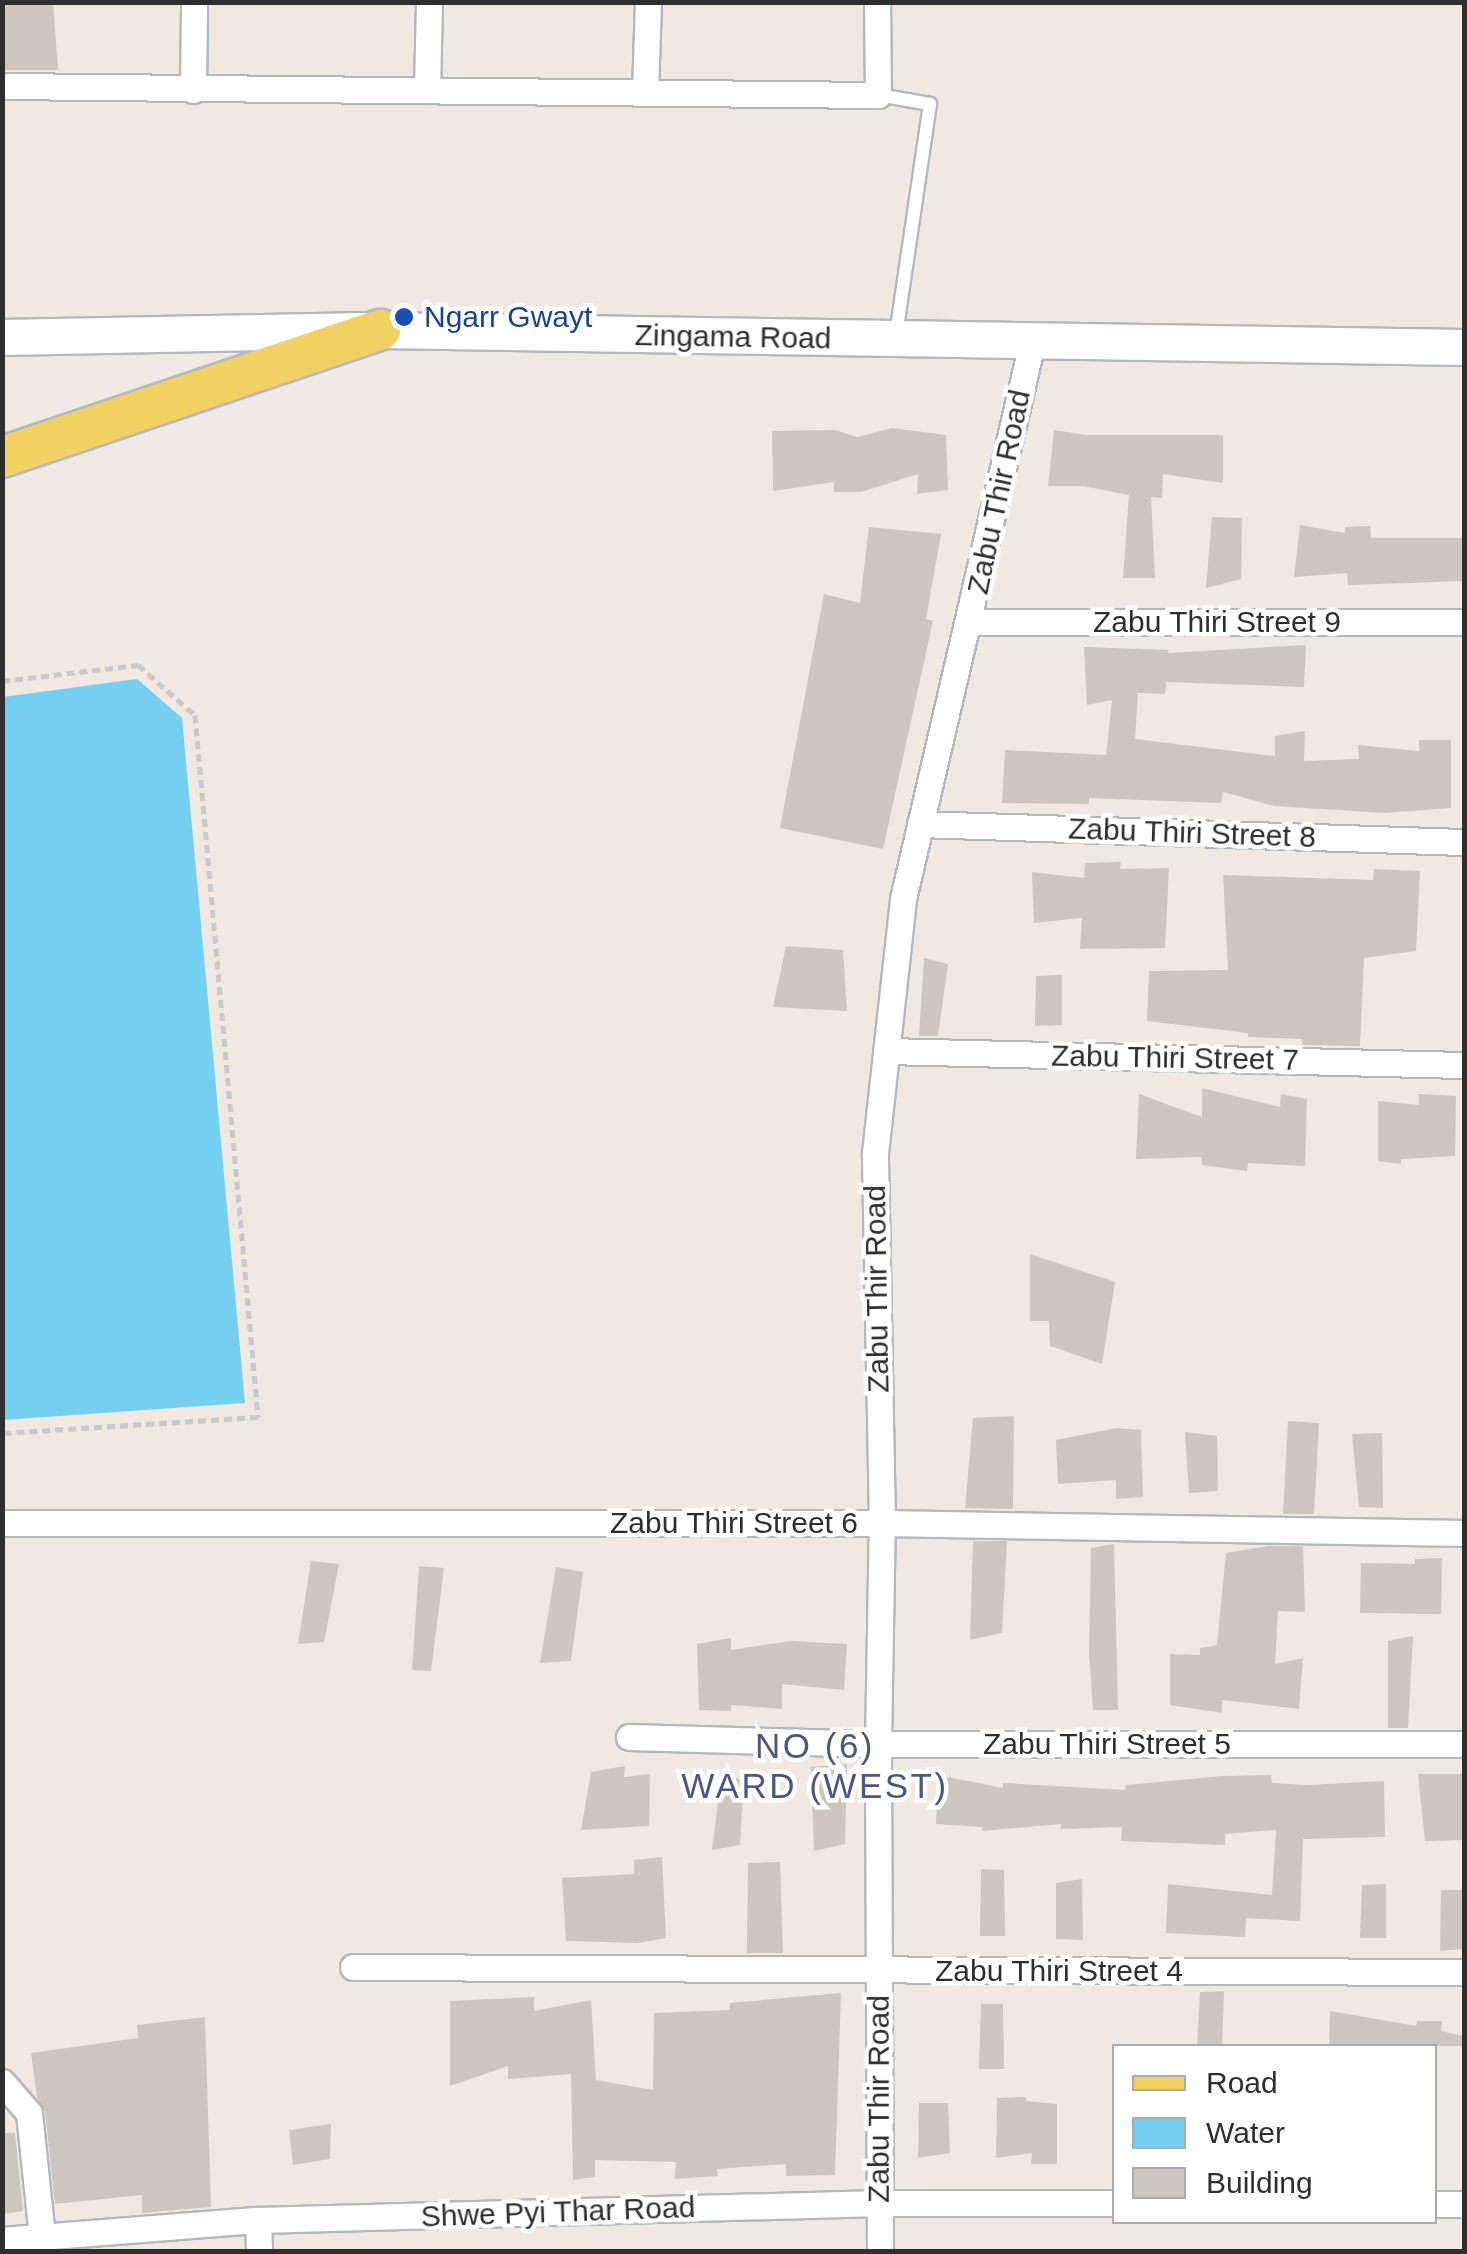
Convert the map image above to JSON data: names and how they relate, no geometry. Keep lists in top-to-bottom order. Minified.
{"streets":{"street":["Zingama Road","Zabu Thir Road","Zabu Thiri Street 9","Zabu Thiri Street 8","Zabu Thiri Street 7","Zabu Thiri Street 6","Zabu Thiri Street 5","Zabu Thiri Street 4","Shwe Pyi Thar Road"]},"crossings":[["Zingama Road","Zabu Thir Road"],["Zabu Thir Road","Zabu Thiri Street 9"],["Zabu Thir Road","Zabu Thiri Street 8"],["Zabu Thir Road","Zabu Thiri Street 7"],["Zabu Thir Road","Zabu Thiri Street 6"],["Zabu Thir Road","Zabu Thiri Street 5"],["Zabu Thir Road","Zabu Thiri Street 4"],["Zabu Thir Road","Shwe Pyi Thar Road"]],"districts":["NO (6) WARD (WEST)"],"places":["Ngarr Gwayt"],"legend":["Road","Water","Building"]}
